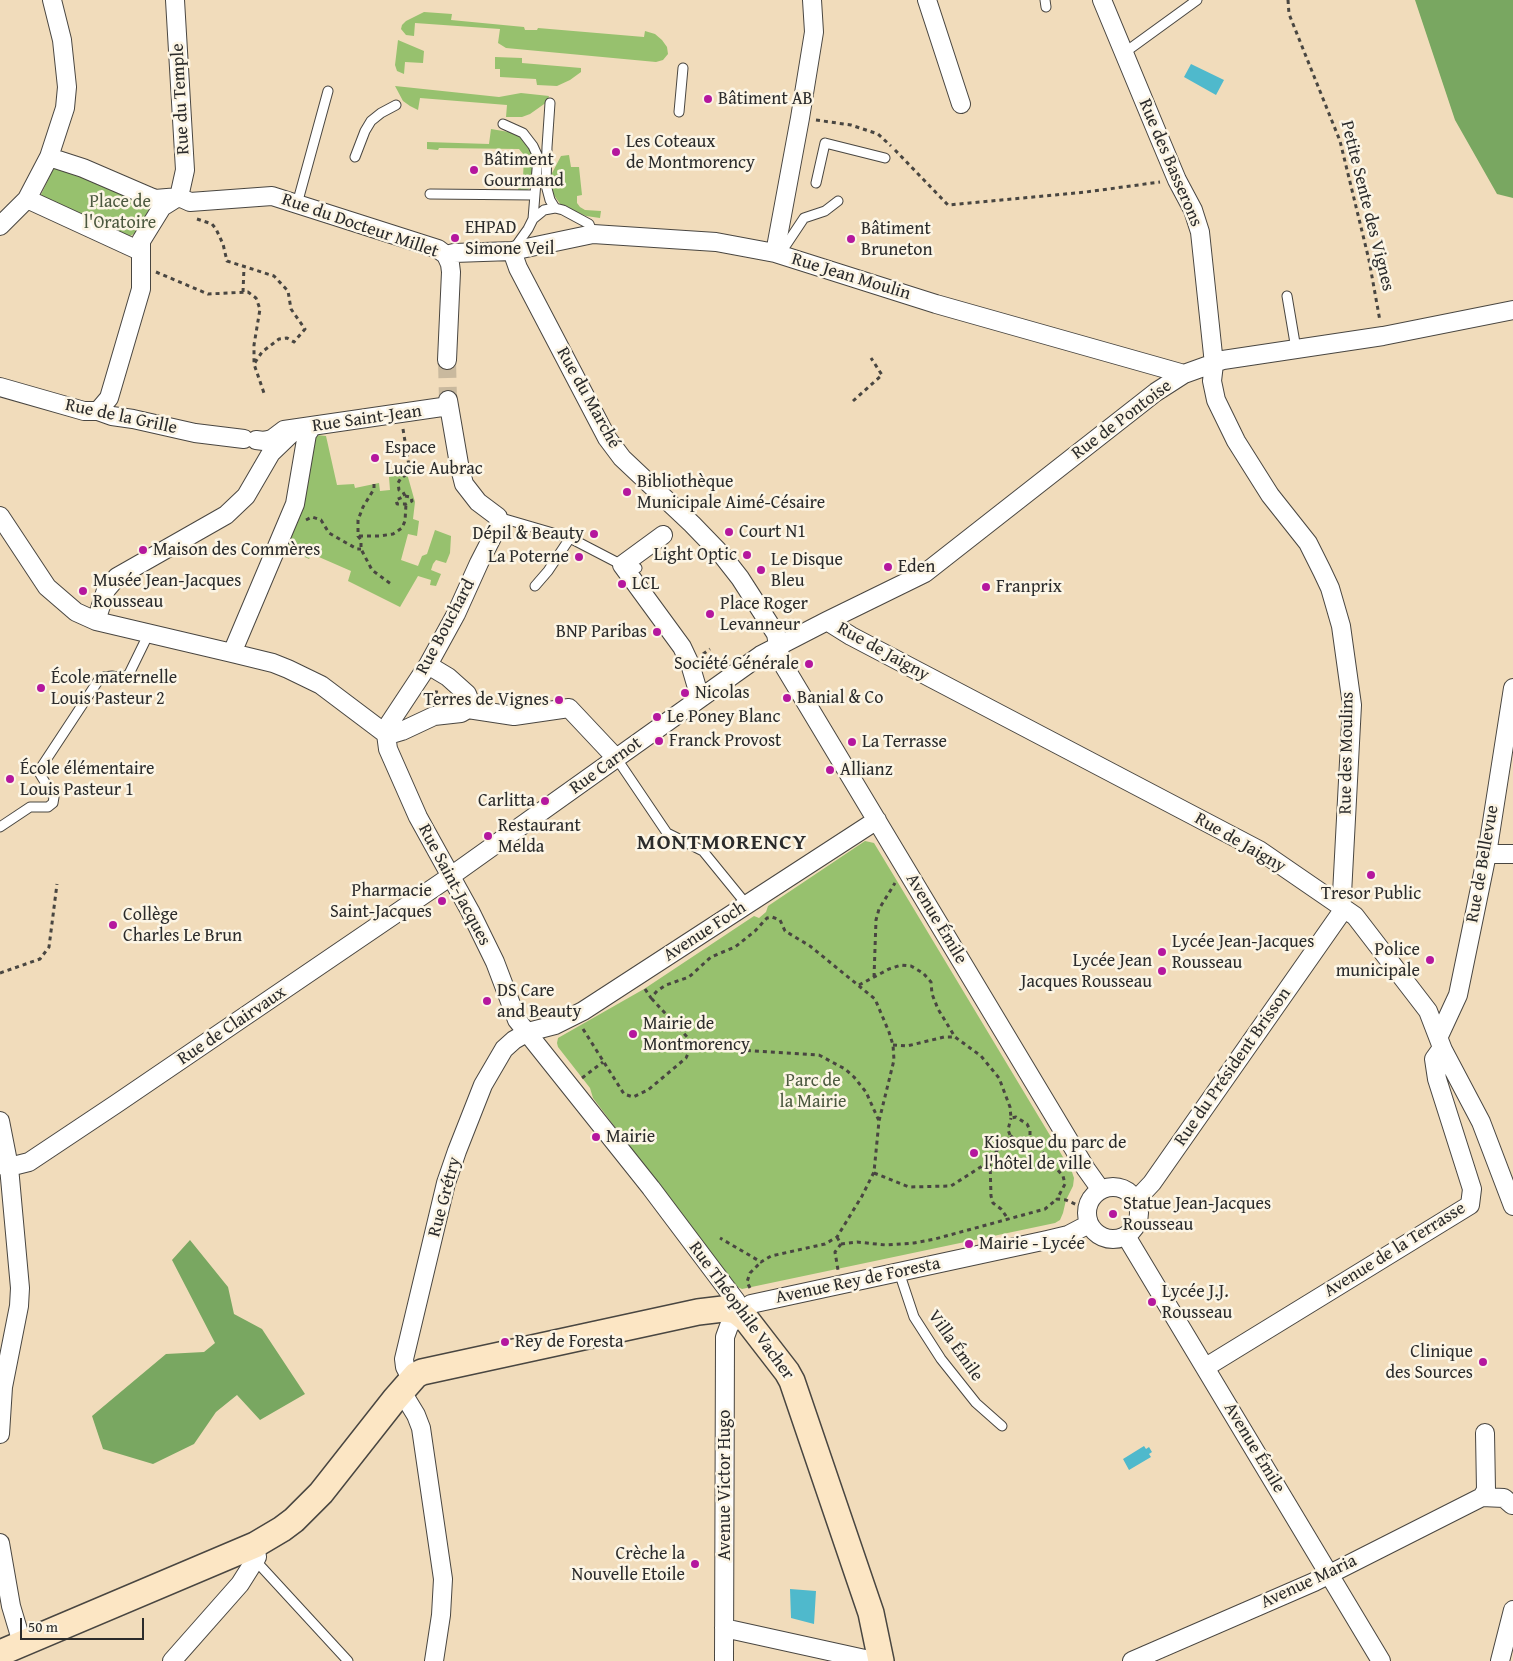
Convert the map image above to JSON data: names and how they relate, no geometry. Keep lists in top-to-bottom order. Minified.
{"streets":{"main road":["Avenue Rey de Foresta","Rue Théophile Vacher"],"street":["Rue du Temple","Rue des Basserons","Rue du Docteur Millet","Rue Jean Moulin","Rue du Marché","Rue de la Grille","Rue Saint-Jean","Rue de Pontoise","Rue Bouchard","Rue de Jaigny","Rue des Moulins","Rue Carnot","Rue de Bellevue","Rue Saint-Jacques","Avenue Émile","Avenue Foch","Rue de Clairvaux","Rue du Président Brisson","Rue Grétry","Avenue de la Terrasse","Avenue Victor Hugo","Avenue Maria"],"lane":["Villa Émile"],"path":["Petite Sente des Vignes"]},"crossings":[["Rue du Temple","Rue du Docteur Millet"],["Rue des Basserons","Rue de Pontoise"],["Rue des Basserons","Rue des Moulins"],["Petite Sente des Vignes","Rue de Pontoise"],["Rue du Docteur Millet","Rue Jean Moulin"],["Rue du Docteur Millet","Rue du Marché"],["Rue Jean Moulin","Rue du Marché"],["Rue Jean Moulin","Rue de Pontoise"],["Rue du Marché","Rue de Pontoise"],["Rue du Marché","Avenue Émile"],["Rue de la Grille","Rue Saint-Jean"],["Rue Saint-Jean","Rue Bouchard"],["Rue de Pontoise","Rue de Jaigny"],["Rue de Pontoise","Rue des Moulins"],["Rue de Pontoise","Rue Carnot"],["Rue de Pontoise","Avenue Émile"],["Rue Bouchard","Rue Saint-Jacques"],["Rue de Jaigny","Rue des Moulins"],["Rue de Jaigny","Rue de Bellevue"],["Rue de Jaigny","Rue du Président Brisson"],["Rue de Jaigny","Avenue de la Terrasse"],["Rue des Moulins","Rue du Président Brisson"],["Rue Carnot","Rue Saint-Jacques"],["Rue Carnot","Rue de Clairvaux"],["Rue de Bellevue","Avenue de la Terrasse"],["Rue Saint-Jacques","Avenue Foch"],["Rue Saint-Jacques","Rue de Clairvaux"],["Rue Saint-Jacques","Rue Grétry"],["Rue Saint-Jacques","Rue Théophile Vacher"],["Avenue Émile","Avenue Foch"],["Avenue Émile","Rue du Président Brisson"],["Avenue Émile","Avenue de la Terrasse"],["Avenue Émile","Avenue Rey de Foresta"],["Avenue Émile","Avenue Maria"],["Avenue Foch","Rue Grétry"],["Avenue Foch","Rue Théophile Vacher"],["Rue du Président Brisson","Avenue Rey de Foresta"],["Rue Grétry","Avenue Rey de Foresta"],["Rue Grétry","Rue Théophile Vacher"],["Avenue Rey de Foresta","Rue Théophile Vacher"],["Avenue Rey de Foresta","Villa Émile"],["Avenue Rey de Foresta","Avenue Victor Hugo"],["Rue Théophile Vacher","Avenue Victor Hugo"]],"districts":["MONTMORENCY"],"parks":["Place de l'Oratoire","Parc de la Mairie"],"places":["Bâtiment AB","Les Coteaux de Montmorency","Bâtiment Gourmand","EHPAD Simone Veil","Bâtiment Bruneton","Espace Lucie Aubrac","Bibliothèque Municipale Aimé-Césaire","Court N1","Dépil & Beauty","Maison des Commères","Light Optic","La Poterne","Eden","Le Disque Bleu","LCL","Franprix","Musée Jean-Jacques Rousseau","Place Roger Levanneur","BNP Paribas","Société Générale","École maternelle Louis Pasteur 2","Nicolas","Banial & Co","Terres de Vignes","Le Poney Blanc","Franck Provost","La Terrasse","Allianz","École élémentaire Louis Pasteur 1","Carlitta","Restaurant Melda","Tresor Public","Pharmacie Saint-Jacques","Collège Charles Le Brun","Lycée Jean-Jacques Rousseau","Police municipale","Lycée Jean Jacques Rousseau","DS Care and Beauty","Mairie de Montmorency","Mairie","Kiosque du parc de l'hôtel de ville","Statue Jean-Jacques Rousseau","Mairie - Lycée","Lycée J.J. Rousseau","Rey de Foresta","Clinique des Sources","Crèche la Nouvelle Etoile"],"scale_bar":"50 m"}
